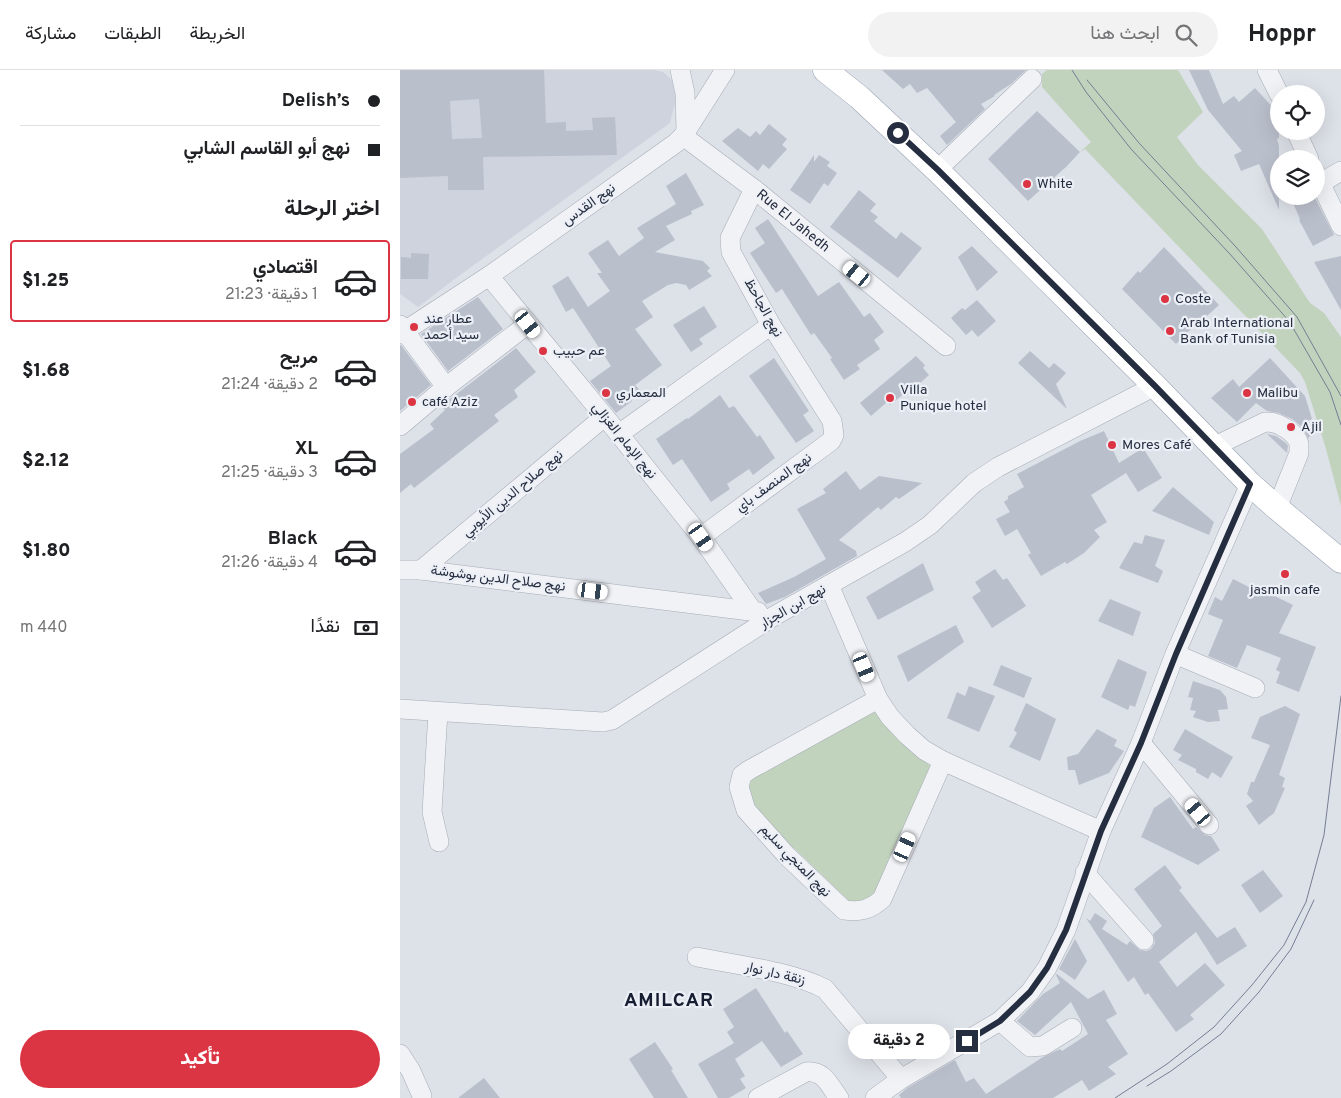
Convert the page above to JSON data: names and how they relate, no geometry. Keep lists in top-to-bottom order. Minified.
{"streets":{"street":["نهج القدس","Rue El Jahedh","نهج الجاحظ","نهج الإمام الغزالي","نهج المنصف باي","نهج صلاح الدين الأيوبي","نهج صلاح الدين بوشوشة","نهج ابن الجزار","نهج المنجي سليم","زنقة دار نوار"]},"crossings":[["نهج القدس","Rue El Jahedh"],["نهج القدس","نهج الإمام الغزالي"],["Rue El Jahedh","نهج الجاحظ"],["نهج الجاحظ","نهج المنصف باي"],["نهج الإمام الغزالي","نهج المنصف باي"],["نهج الإمام الغزالي","نهج صلاح الدين الأيوبي"],["نهج الإمام الغزالي","نهج صلاح الدين بوشوشة"],["نهج صلاح الدين الأيوبي","نهج صلاح الدين بوشوشة"],["نهج صلاح الدين بوشوشة","نهج ابن الجزار"]],"districts":["AMILCAR"],"places":["White","Coste","عطار عند سيد أحمد","Arab International Bank of Tunisia","عم حبيب","المعماري","Malibu","Villa Punique hotel","café Aziz","Ajil","Mores Café","jasmin cafe"],"page":{"header":"Hoppr","search":"ابحث هنا","nav":["الخريطة","الطبقات","مشاركة"],"banner":["Delish’s","نهج أبو القاسم الشابي"],"heading":"اختر الرحلة","list":[{"name":"اقتصادي","note":"1 دقيقة · 21:23","value":"$1.25"},{"name":"مريح","note":"2 دقيقة · 21:24","value":"$1.68"},{"name":"XL","note":"3 دقيقة · 21:25","value":"$2.12"},{"name":"Black","note":"4 دقيقة · 21:26","value":"$1.80"}],"pay":["نقدًا","440 m"],"buttons":"تأكيد","bubble":"2 دقيقة"}}
